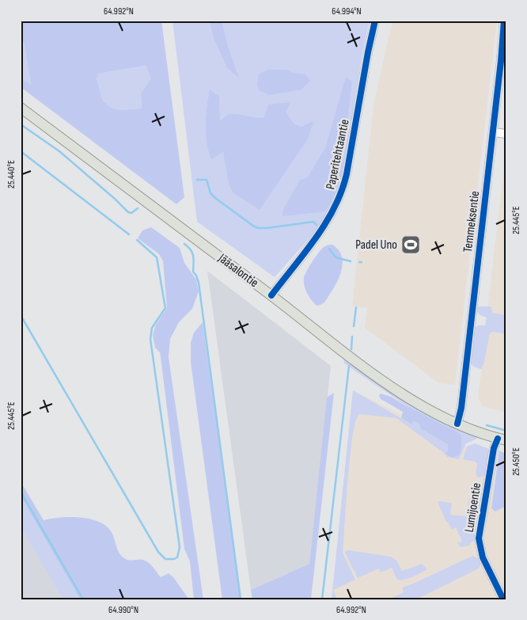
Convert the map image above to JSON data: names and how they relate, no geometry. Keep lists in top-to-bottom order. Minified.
{"streets":{"main road":["Jääsalontie"],"street":["Paperitehtaantie","Temmeksentie","Lumijoentie"]},"crossings":[["Paperitehtaantie","Jääsalontie"],["Temmeksentie","Jääsalontie"],["Jääsalontie","Lumijoentie"]],"places":{"sports":["Padel Uno"]},"coordinates":["64.992°N","64.994°N","25.440°E","25.445°E","25.450°E","64.990°N"]}
